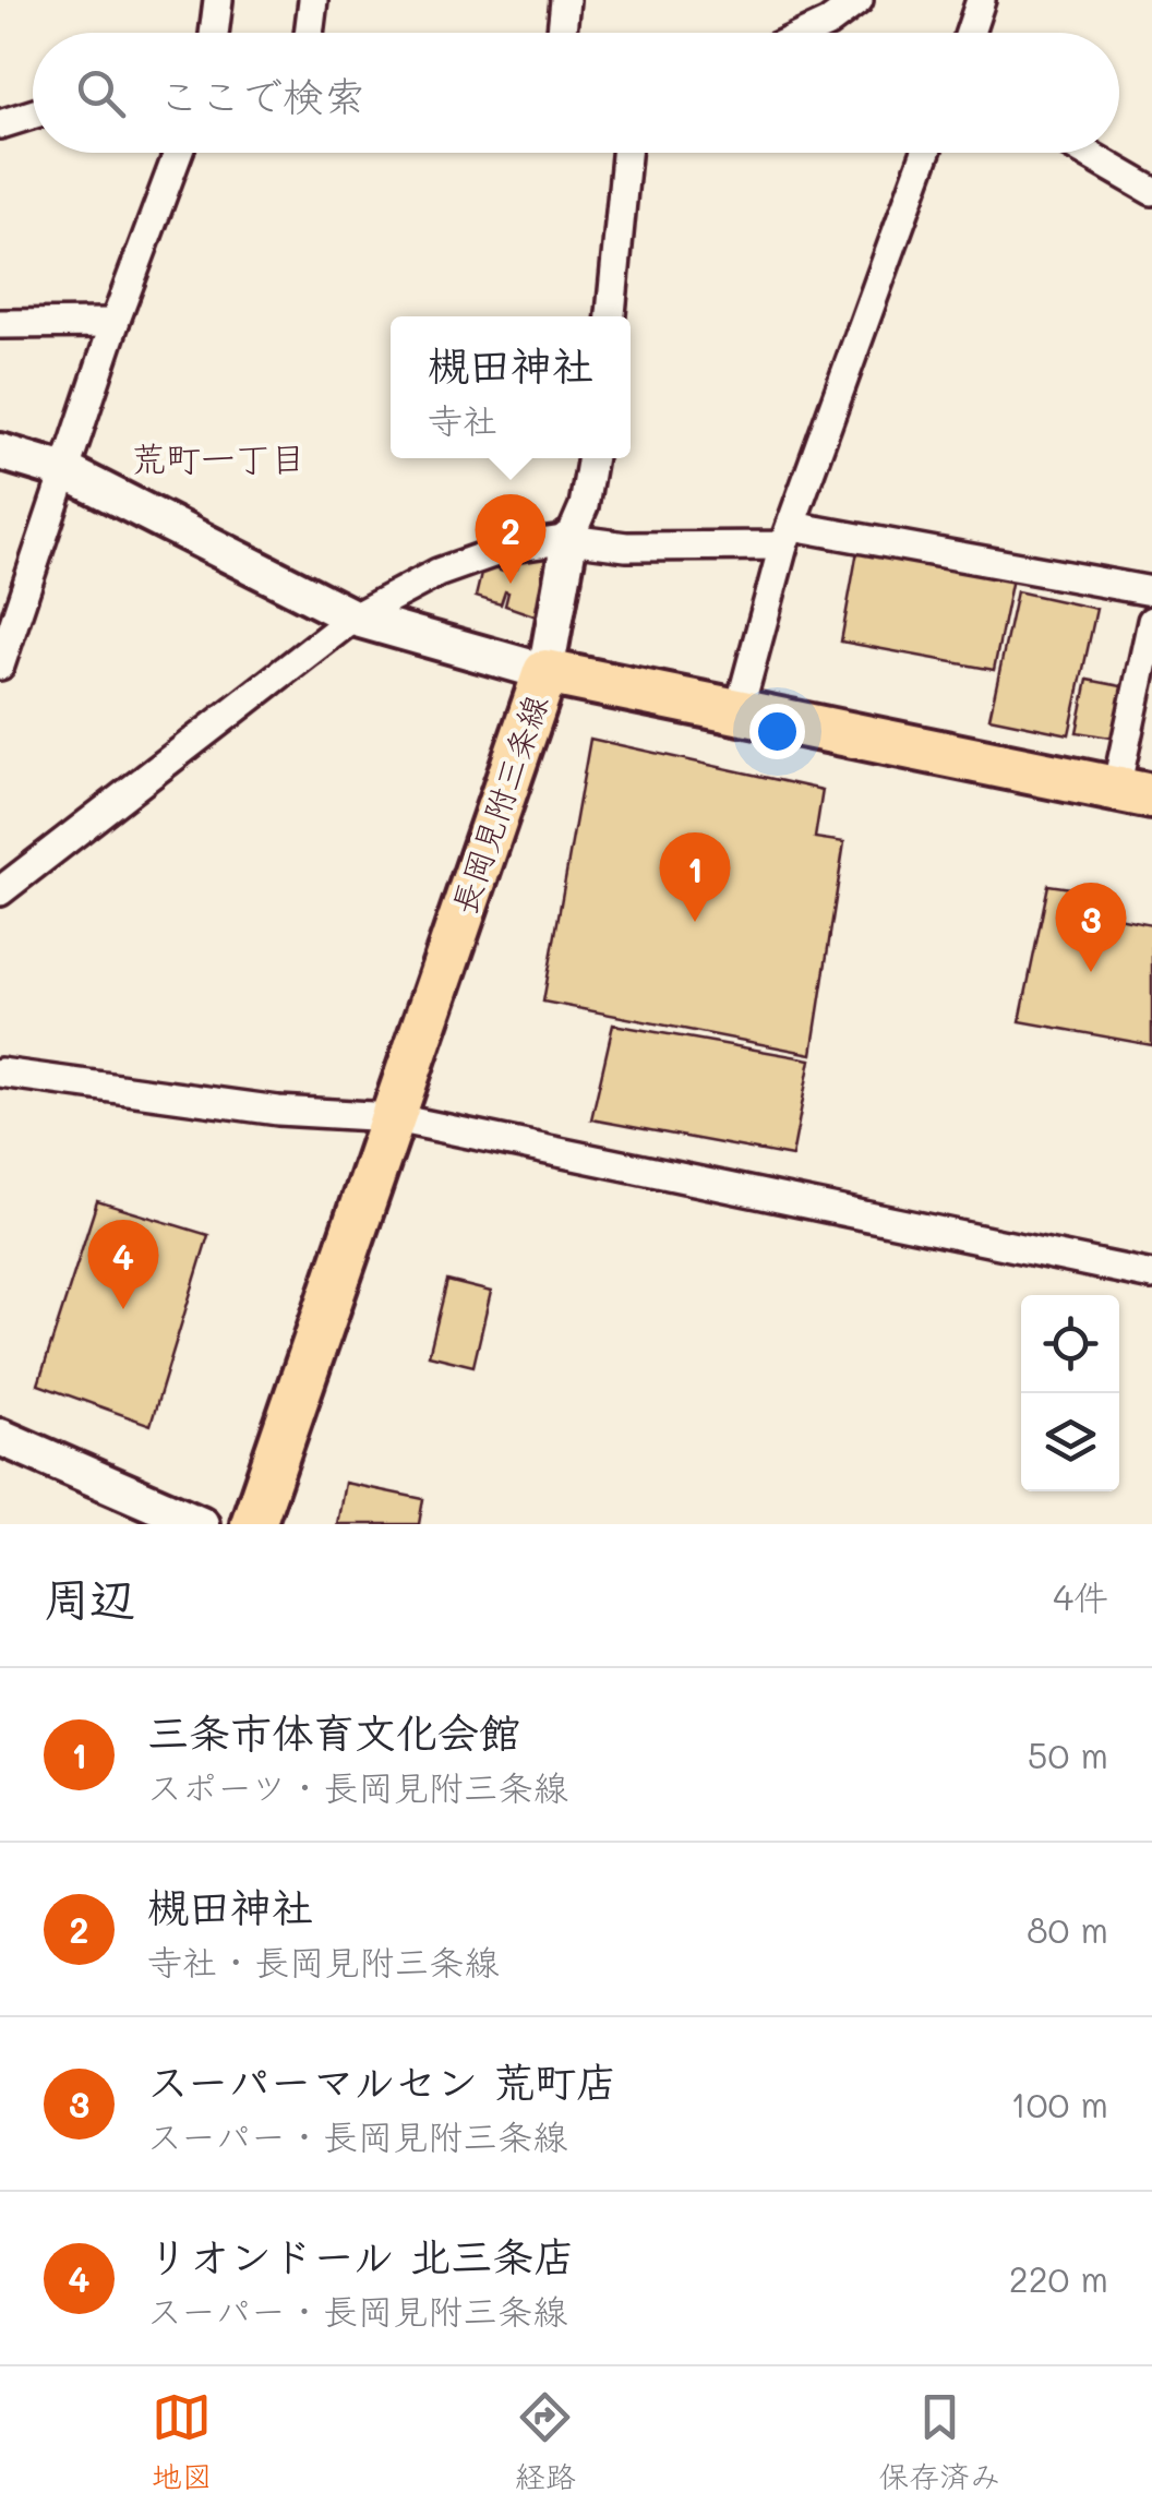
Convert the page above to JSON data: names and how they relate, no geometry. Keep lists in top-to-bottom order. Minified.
{"streets":{"main road":["長岡見附三条線"]},"districts":["荒町一丁目"],"page":{"search":"ここで検索","popup":["槻田神社","寺社"],"pins":["2","1","3","4"],"heading":["周辺","4件"],"list":[{"mark":"1","name":"三条市体育文化会館","note":"スポーツ · 長岡見附三条線","value":"50 m"},{"mark":"2","name":"槻田神社","note":"寺社 · 長岡見附三条線","value":"80 m"},{"mark":"3","name":"スーパーマルセン 荒町店","note":"スーパー · 長岡見附三条線","value":"100 m"},{"mark":"4","name":"リオンドール 北三条店","note":"スーパー · 長岡見附三条線","value":"220 m"}],"nav":["地図","経路","保存済み"]}}
